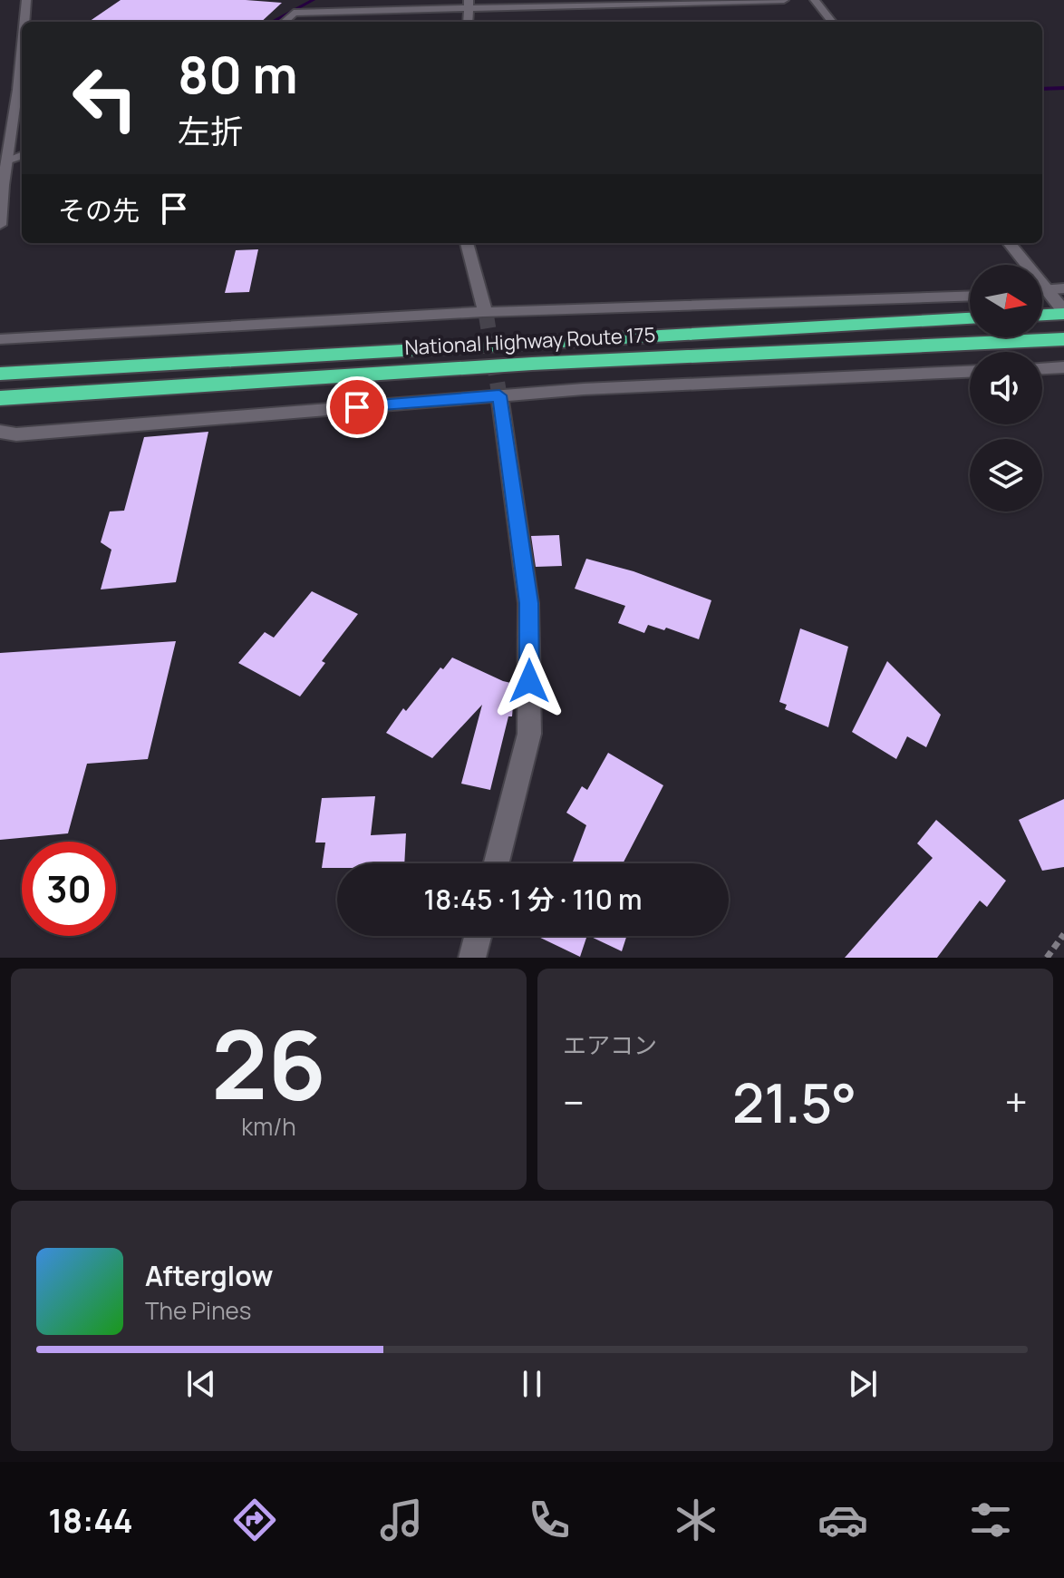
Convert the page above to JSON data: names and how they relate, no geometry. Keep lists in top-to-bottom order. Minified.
{"streets":{"highway":["National Highway Route 175"]},"north":"right","page":{"turn":["80 m","左折"],"then":"その先","limit":"30","trip":"18:45 · 1 分 · 110 m","tile":[["26","km/h"],"エアコン"],"heat":["−","21.5°","+"],"song":["Afterglow","The Pines"],"tabs":"18:44"}}
